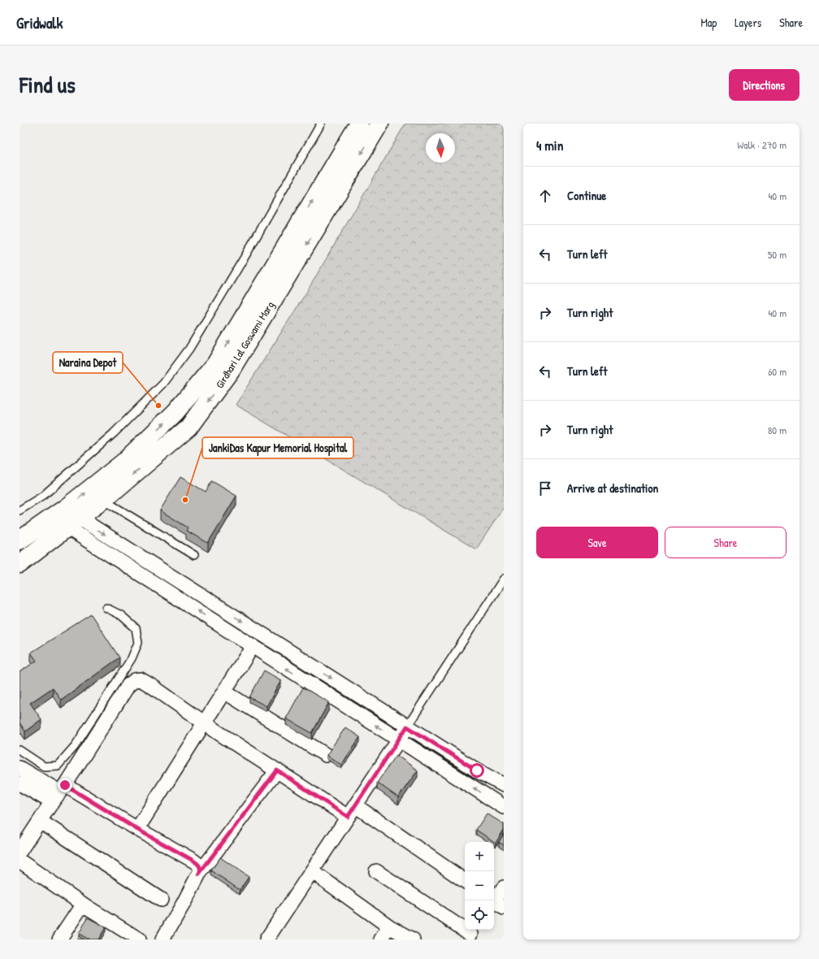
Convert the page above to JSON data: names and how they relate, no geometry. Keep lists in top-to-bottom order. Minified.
{"streets":{"main road":["Girdhari Lal Goswami Marg"]},"places":["Naraina Depot","JankiDas Kapur Memorial Hospital"],"north":"bottom","page":{"header":"Gridwalk","nav":["Map","Layers","Share"],"title":"Find us","buttons":["Directions",["Save","Share"]],"heading":["4 min","Walk · 270 m"],"list":[["Continue","40 m"],["Turn left","50 m"],["Turn right","40 m"],["Turn left","60 m"],["Turn right","80 m"],"Arrive at destination"],"map_buttons":["+","−"]}}
